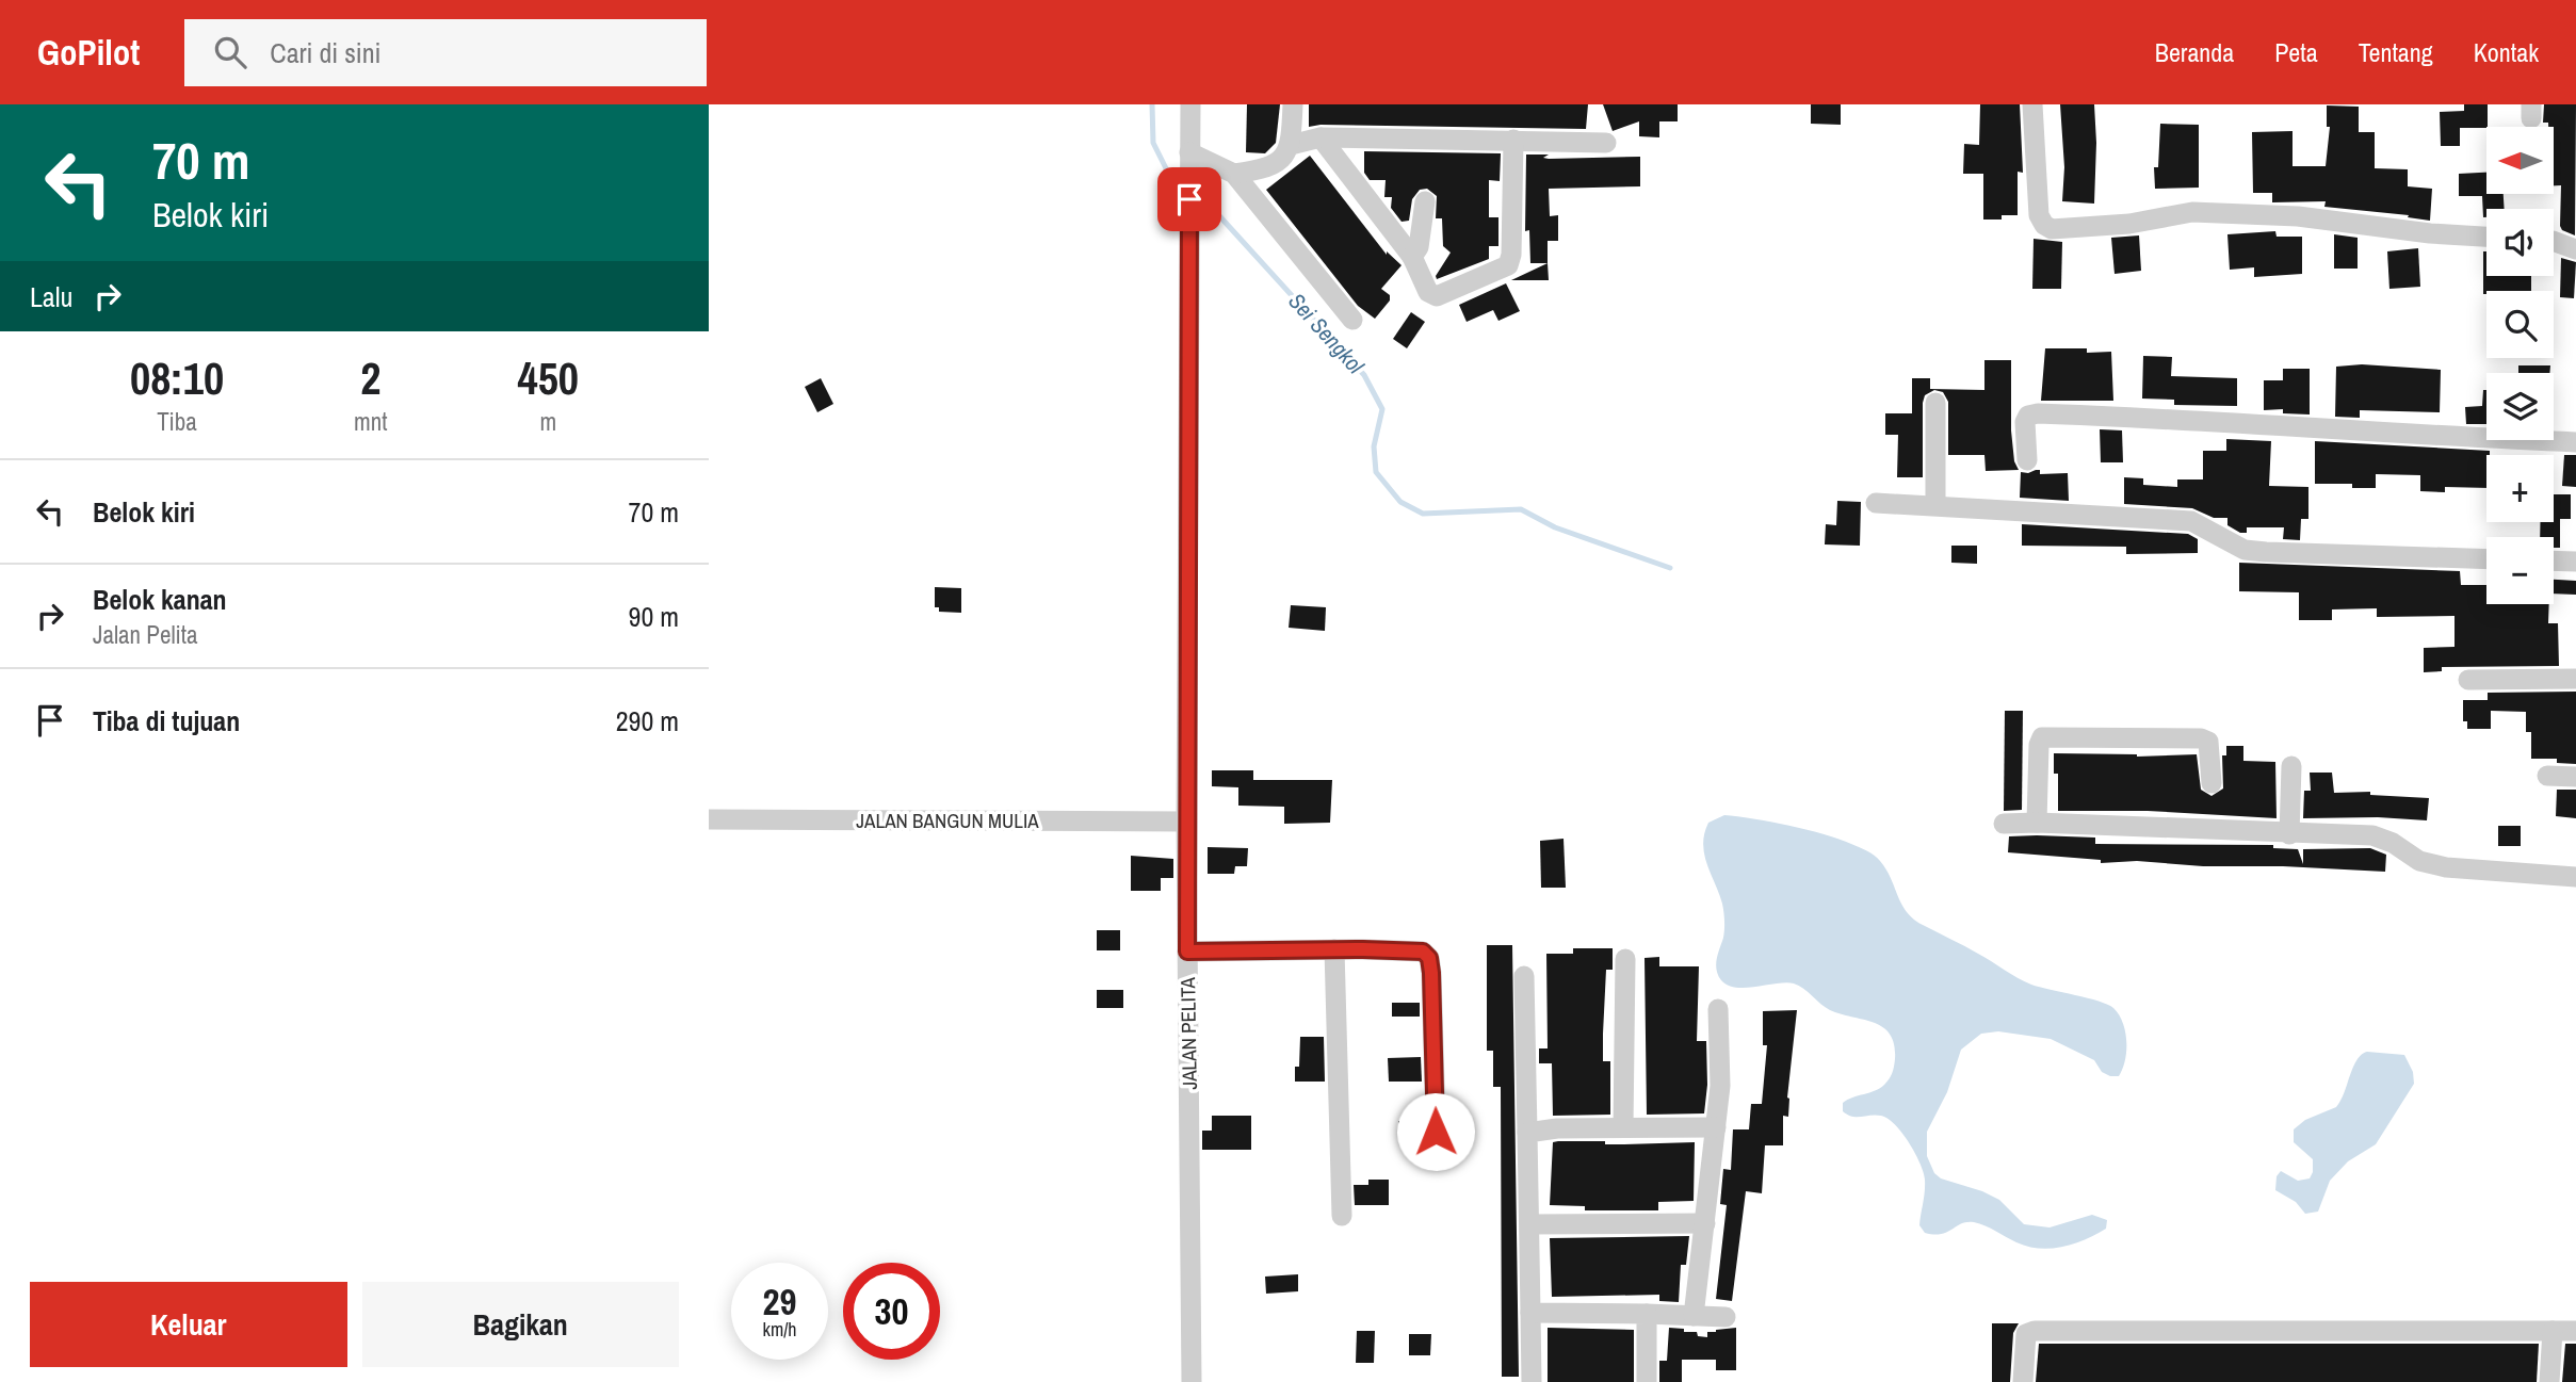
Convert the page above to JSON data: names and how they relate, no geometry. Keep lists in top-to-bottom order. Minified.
{"streets":{"street":["JALAN BANGUN MULIA","JALAN PELITA"]},"crossings":[["JALAN BANGUN MULIA","JALAN PELITA"]],"water":["Sei Sengkol"],"north":"left","page":{"header":"GoPilot","search":"Cari di sini","nav":["Beranda","Peta","Tentang","Kontak"],"turn":["70 m","Belok kiri"],"map_buttons":["+","−"],"then":"Lalu","eta":["08:10","Tiba","2","mnt","450","m"],"list":[{"name":"Belok kiri","value":"70 m"},{"name":"Belok kanan","note":"Jalan Pelita","value":"90 m"},{"name":"Tiba di tujuan","value":"290 m"}],"speed":"29 km/h","limit":"30","buttons":["Keluar","Bagikan"]}}
